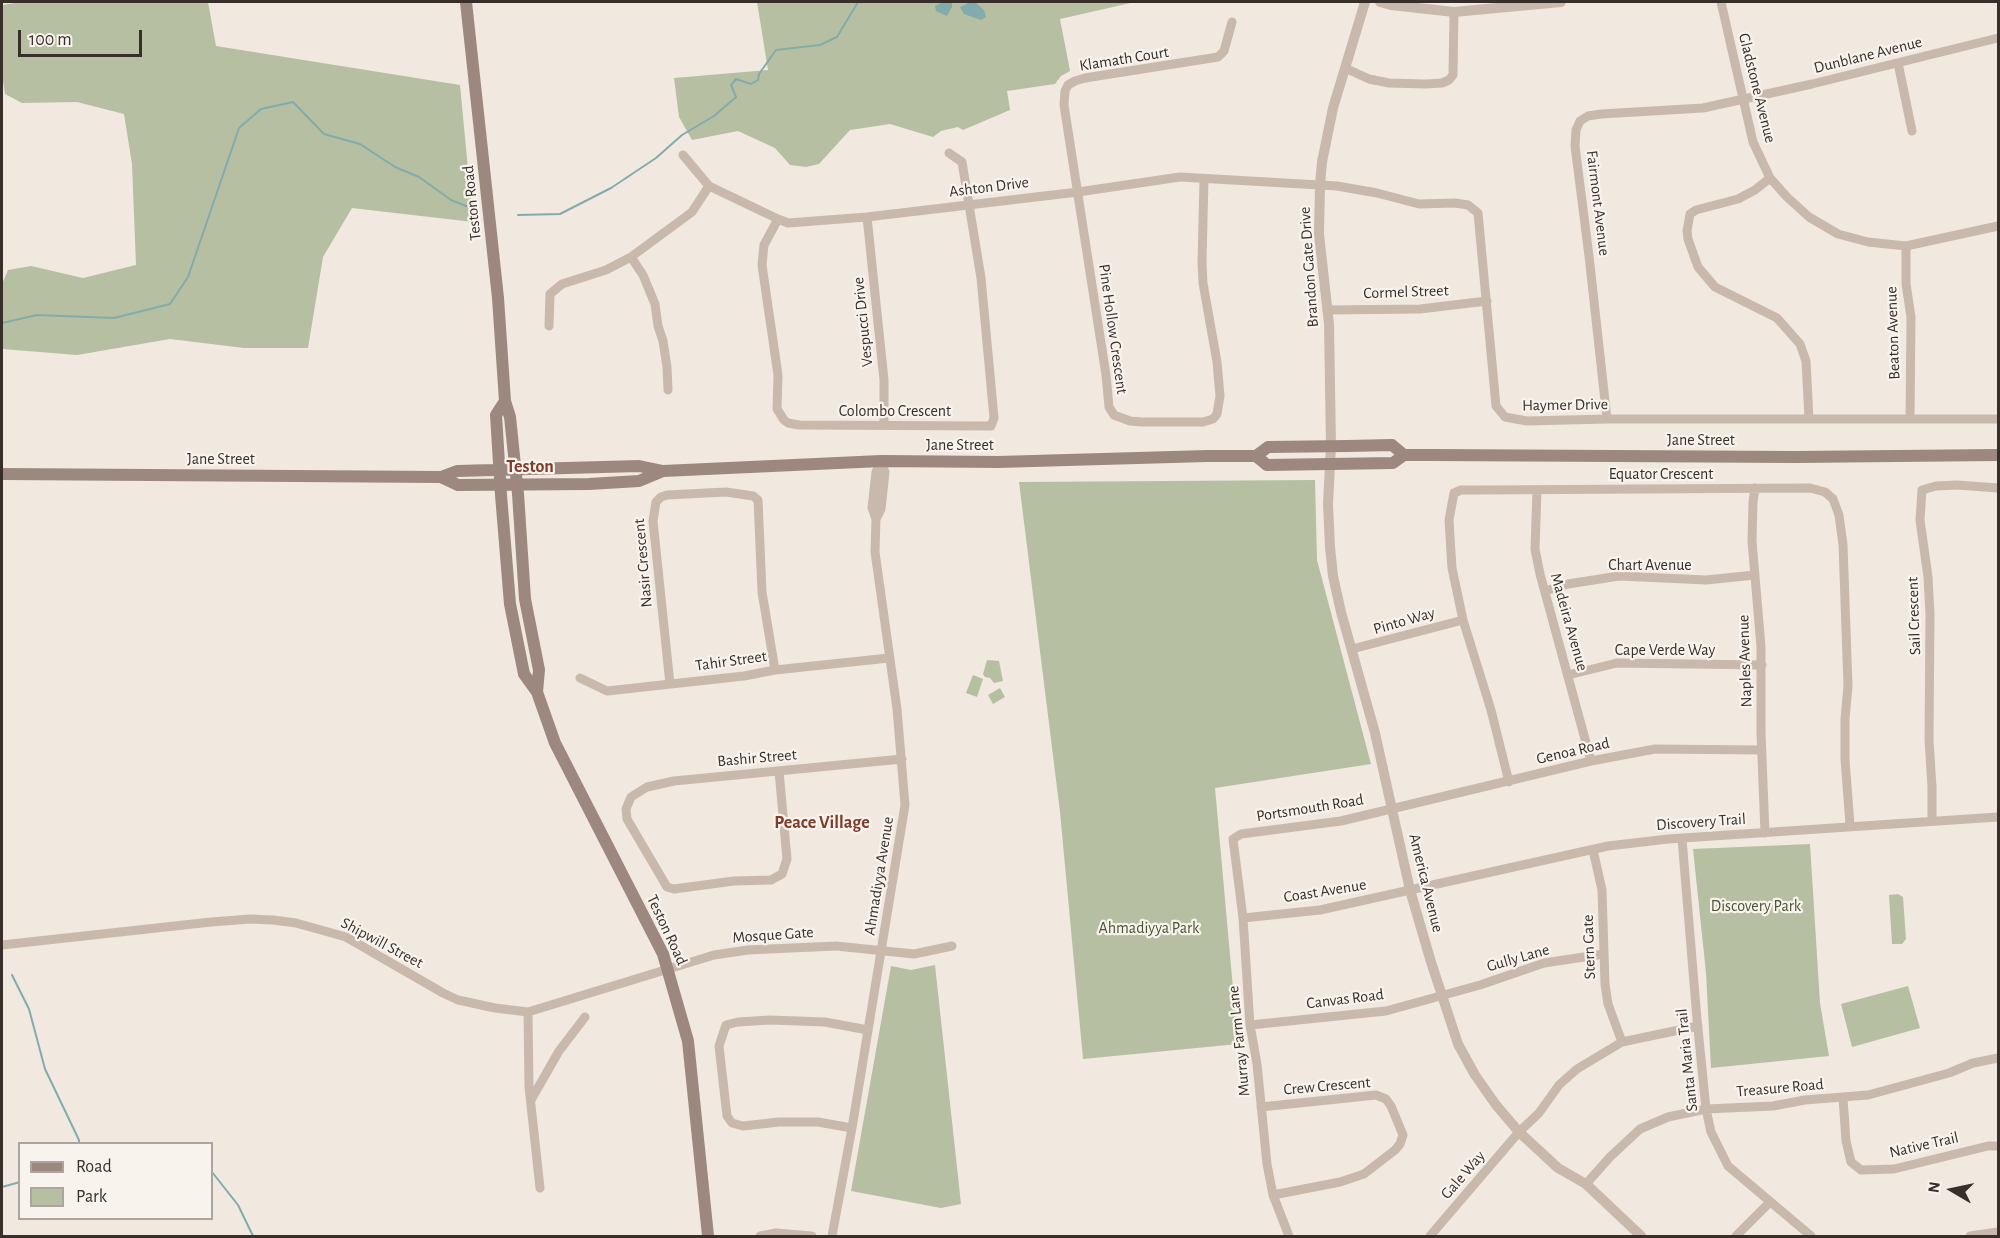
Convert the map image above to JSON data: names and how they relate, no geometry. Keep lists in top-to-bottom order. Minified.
{"streets":{"main road":["Teston Road","Jane Street"],"street":["Dunblane Avenue","Klamath Court","Gladstone Avenue","Ashton Drive","Fairmont Avenue","Brandon Gate Drive","Cormel Street","Vespucci Drive","Pine Hollow Crescent","Beaton Avenue","Haymer Drive","Colombo Crescent","Equator Crescent","Nasir Crescent","Chart Avenue","Sail Crescent","Pinto Way","Madeira Avenue","Cape Verde Way","Tahir Street","Naples Avenue","Genoa Road","Bashir Street","Portsmouth Road","Discovery Trail","Ahmadiyya Avenue","America Avenue","Coast Avenue","Mosque Gate","Shipwill Street","Stern Gate","Gully Lane","Canvas Road","Murray Farm Lane","Santa Maria Trail","Crew Crescent","Treasure Road","Native Trail","Gale Way"]},"crossings":[["Dunblane Avenue","Gladstone Avenue"],["Dunblane Avenue","Fairmont Avenue"],["Klamath Court","Ashton Drive"],["Klamath Court","Pine Hollow Crescent"],["Gladstone Avenue","Fairmont Avenue"],["Gladstone Avenue","Beaton Avenue"],["Ashton Drive","Brandon Gate Drive"],["Ashton Drive","Vespucci Drive"],["Ashton Drive","Pine Hollow Crescent"],["Ashton Drive","Haymer Drive"],["Ashton Drive","Colombo Crescent"],["Teston Road","Jane Street"],["Teston Road","Mosque Gate"],["Teston Road","Shipwill Street"],["Fairmont Avenue","Haymer Drive"],["Brandon Gate Drive","Cormel Street"],["Brandon Gate Drive","Haymer Drive"],["Brandon Gate Drive","Jane Street"],["Brandon Gate Drive","America Avenue"],["Cormel Street","Haymer Drive"],["Vespucci Drive","Colombo Crescent"],["Beaton Avenue","Haymer Drive"],["Jane Street","Ahmadiyya Avenue"],["Jane Street","America Avenue"],["Equator Crescent","Pinto Way"],["Equator Crescent","Madeira Avenue"],["Equator Crescent","Naples Avenue"],["Equator Crescent","Genoa Road"],["Equator Crescent","Discovery Trail"],["Nasir Crescent","Tahir Street"],["Chart Avenue","Madeira Avenue"],["Chart Avenue","Naples Avenue"],["Sail Crescent","Discovery Trail"],["Pinto Way","America Avenue"],["Madeira Avenue","Cape Verde Way"],["Madeira Avenue","Genoa Road"],["Cape Verde Way","Naples Avenue"],["Tahir Street","Ahmadiyya Avenue"],["Naples Avenue","Genoa Road"],["Naples Avenue","Discovery Trail"],["Genoa Road","Portsmouth Road"],["Genoa Road","America Avenue"],["Bashir Street","Ahmadiyya Avenue"],["Portsmouth Road","America Avenue"],["Portsmouth Road","Murray Farm Lane"],["Discovery Trail","America Avenue"],["Discovery Trail","Coast Avenue"],["Discovery Trail","Stern Gate"],["Discovery Trail","Santa Maria Trail"],["Ahmadiyya Avenue","Mosque Gate"],["America Avenue","Coast Avenue"],["America Avenue","Gully Lane"],["America Avenue","Canvas Road"],["America Avenue","Treasure Road"],["America Avenue","Gale Way"],["Coast Avenue","Murray Farm Lane"],["Mosque Gate","Shipwill Street"],["Stern Gate","Gully Lane"],["Stern Gate","Gale Way"],["Gully Lane","Canvas Road"],["Canvas Road","Murray Farm Lane"],["Murray Farm Lane","Crew Crescent"],["Santa Maria Trail","Treasure Road"],["Santa Maria Trail","Gale Way"],["Treasure Road","Native Trail"]],"districts":["Teston","Peace Village"],"parks":["Discovery Park","Ahmadiyya Park"],"legend":["Road","Park"],"scale_bar":"100 m","north":"left"}
